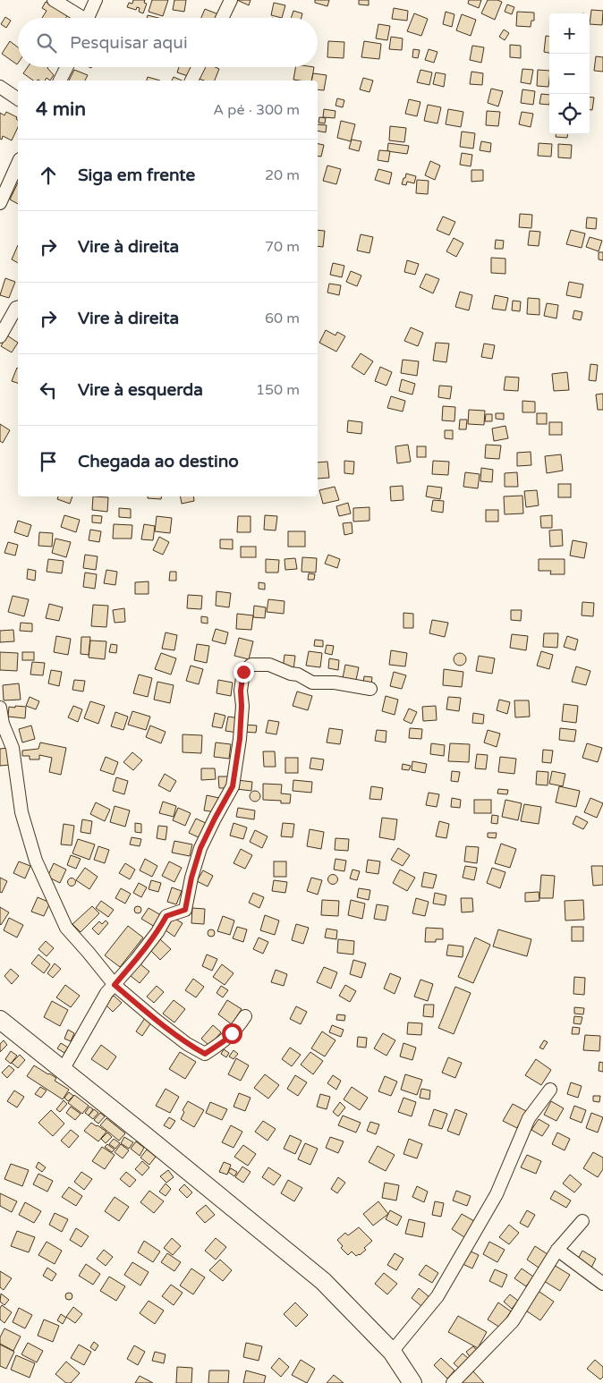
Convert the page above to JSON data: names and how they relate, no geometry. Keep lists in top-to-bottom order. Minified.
{"page":{"map_buttons":["+","−"],"search":"Pesquisar aqui","heading":["4 min","A pé · 300 m"],"list":[["Siga em frente","20 m"],["Vire à direita","70 m"],["Vire à direita","60 m"],["Vire à esquerda","150 m"],"Chegada ao destino"]}}
